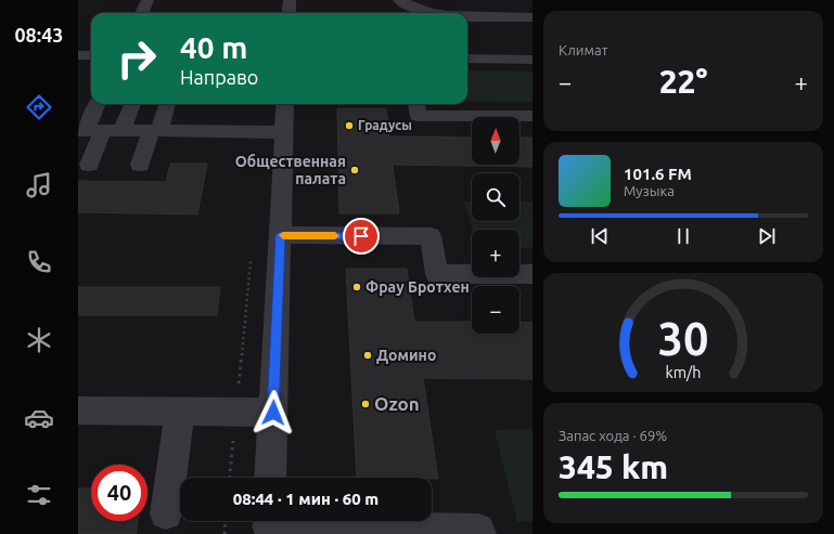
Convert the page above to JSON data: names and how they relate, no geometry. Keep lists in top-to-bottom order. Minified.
{"places":["Градусы","Общественная палата","Фрау Бротхен","Домино","Ozon"],"north":"top","page":{"tabs":"08:43","tile":["Климат",["Запас хода · 69%","345 km"]],"turn":["40 m","Направо"],"heat":["−","22°","+"],"map_buttons":["+","−"],"song":["101.6 FM","Музыка"],"limit":"40","trip":"08:44 · 1 мин · 60 m","gauge":["30","km/h"]}}
